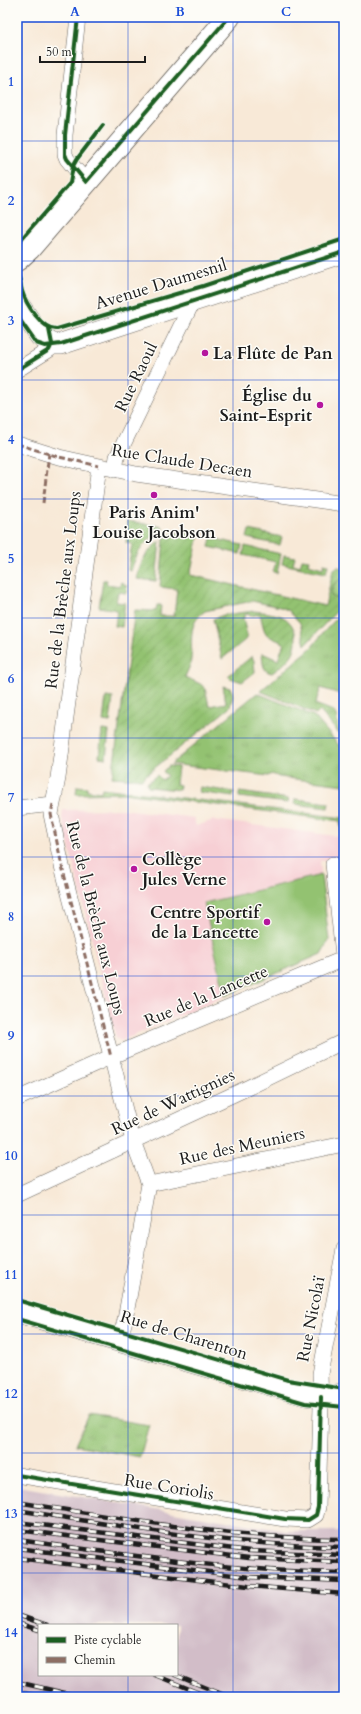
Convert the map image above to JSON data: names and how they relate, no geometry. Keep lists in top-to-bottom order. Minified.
{"streets":{"main road":["Avenue Daumesnil","Rue de Charenton"],"street":["Rue Raoul","Rue Claude Decaen","Rue de la Brèche aux Loups","Rue de la Lancette","Rue de Wattignies","Rue des Meuniers","Rue Nicolaï","Rue Coriolis"]},"crossings":[["Avenue Daumesnil","Rue Raoul"],["Rue Raoul","Rue Claude Decaen"],["Rue Claude Decaen","Rue de la Brèche aux Loups"],["Rue de la Brèche aux Loups","Rue de la Lancette"],["Rue de la Brèche aux Loups","Rue de Wattignies"],["Rue de la Brèche aux Loups","Rue des Meuniers"],["Rue Nicolaï","Rue de Charenton"],["Rue Nicolaï","Rue Coriolis"]],"places":["La Flûte de Pan","Église du Saint-Esprit","Paris Anim' Louise Jacobson","Collège Jules Verne","Centre Sportif de la Lancette"],"legend":["Piste cyclable","Chemin"],"scale_bar":"50 m","grid":{"columns":["A","B","C"],"rows":["1","2","3","4","5","6","7","8","9","10","11","12","13","14"]}}
